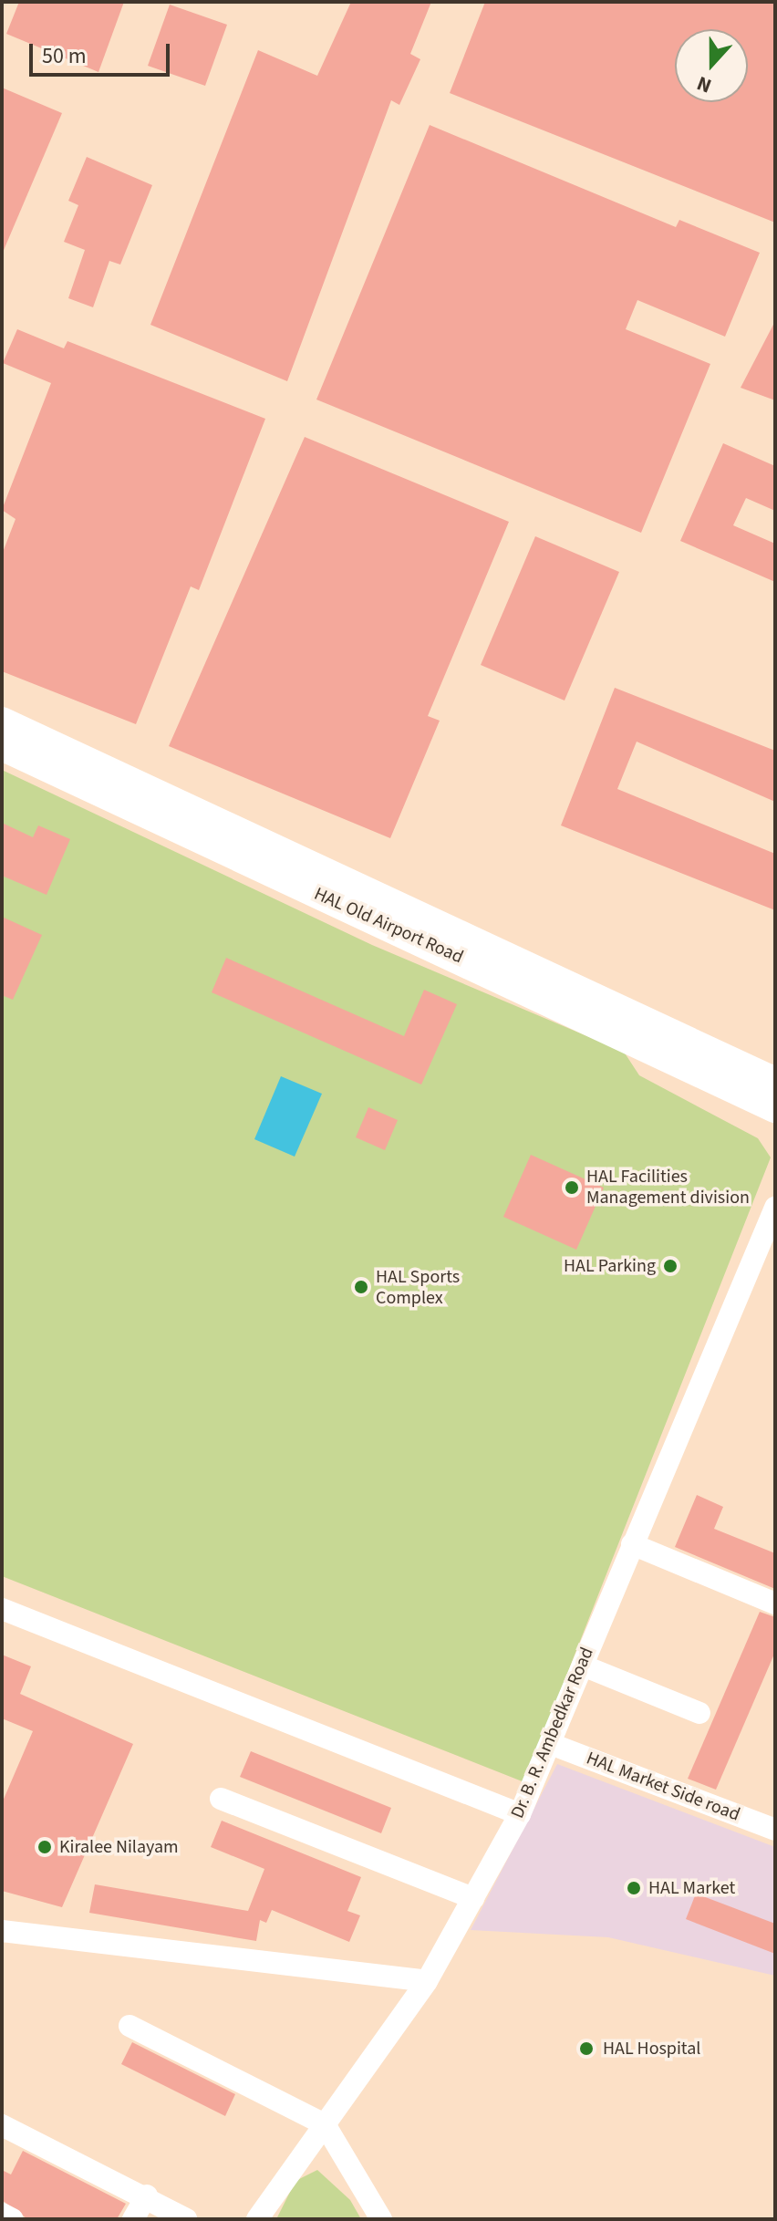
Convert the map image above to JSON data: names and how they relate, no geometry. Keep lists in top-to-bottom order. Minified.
{"streets":{"main road":["HAL Old Airport Road"],"street":["Dr. B. R. Ambedkar Road","HAL Market Side road"]},"crossings":[["Dr. B. R. Ambedkar Road","HAL Market Side road"]],"places":["HAL Facilities Management division","HAL Parking","HAL Sports Complex","Kiralee Nilayam","HAL Market","HAL Hospital"],"scale_bar":"50 m","north":"bottom"}
